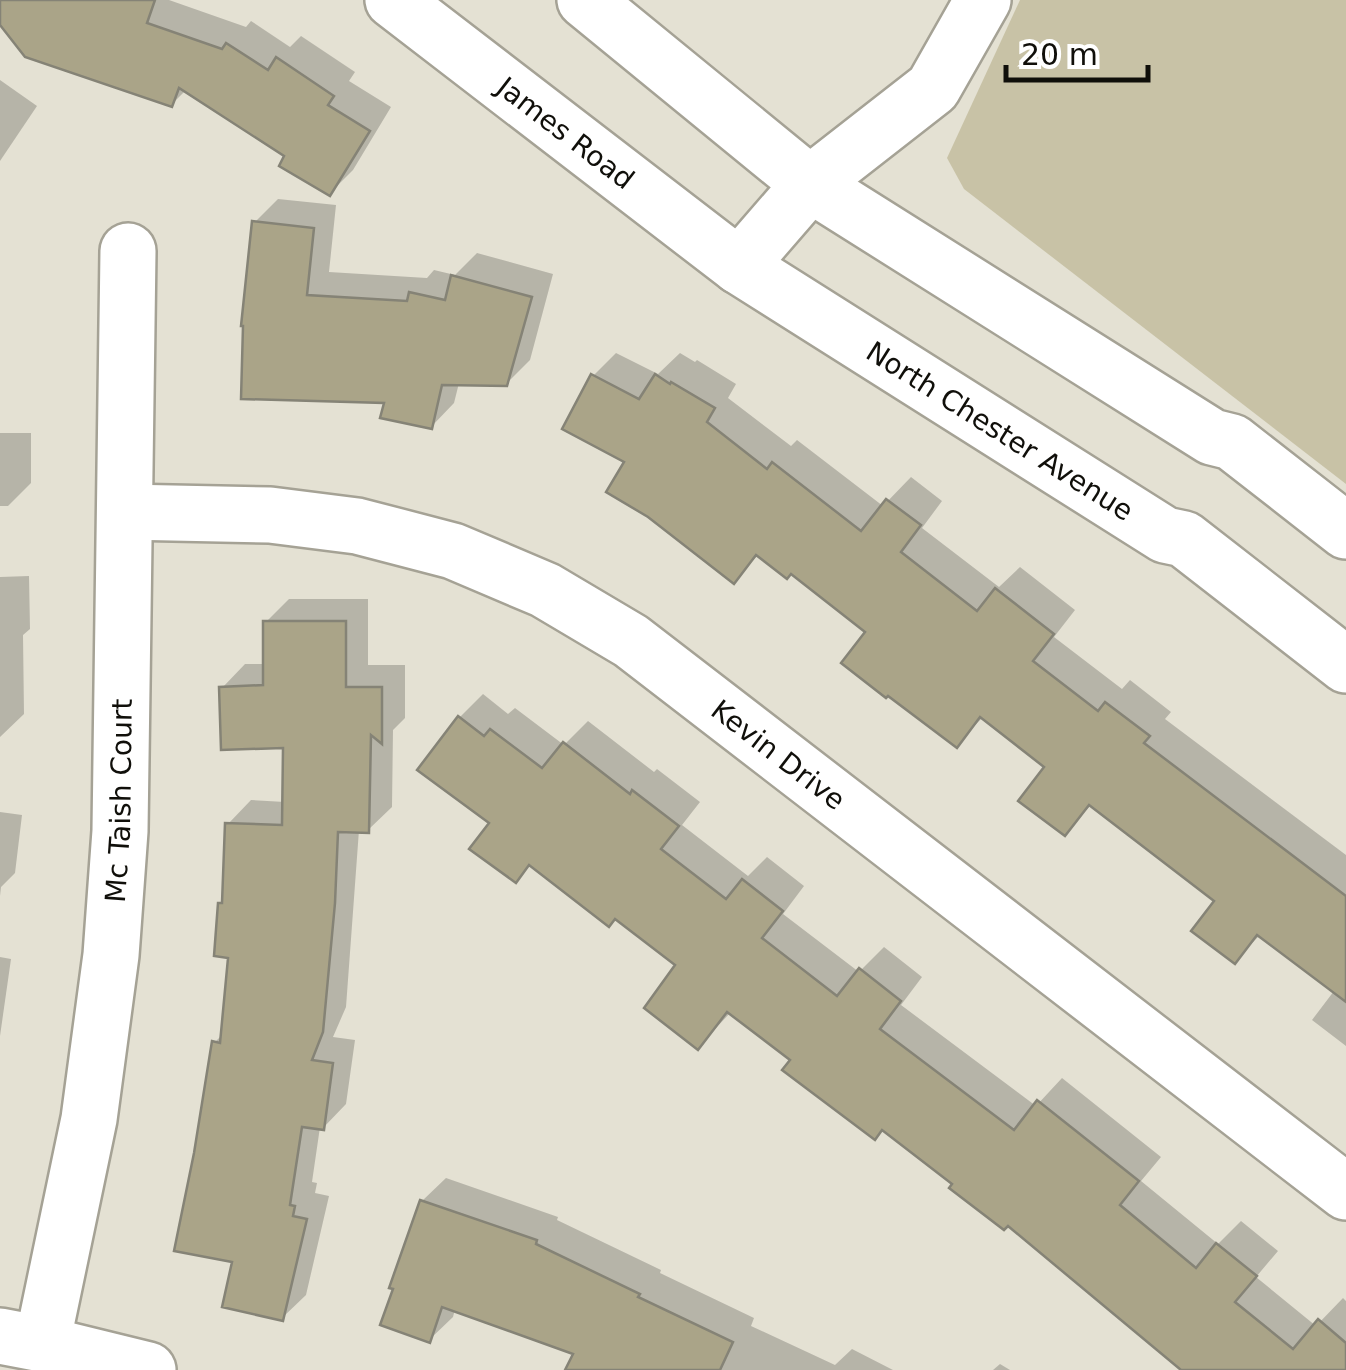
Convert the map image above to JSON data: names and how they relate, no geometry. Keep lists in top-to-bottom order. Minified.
{"streets":{"street":["James Road","North Chester Avenue","Kevin Drive","Mc Taish Court"]},"crossings":[["James Road","North Chester Avenue"],["Kevin Drive","Mc Taish Court"]],"scale_bar":"20 m"}
